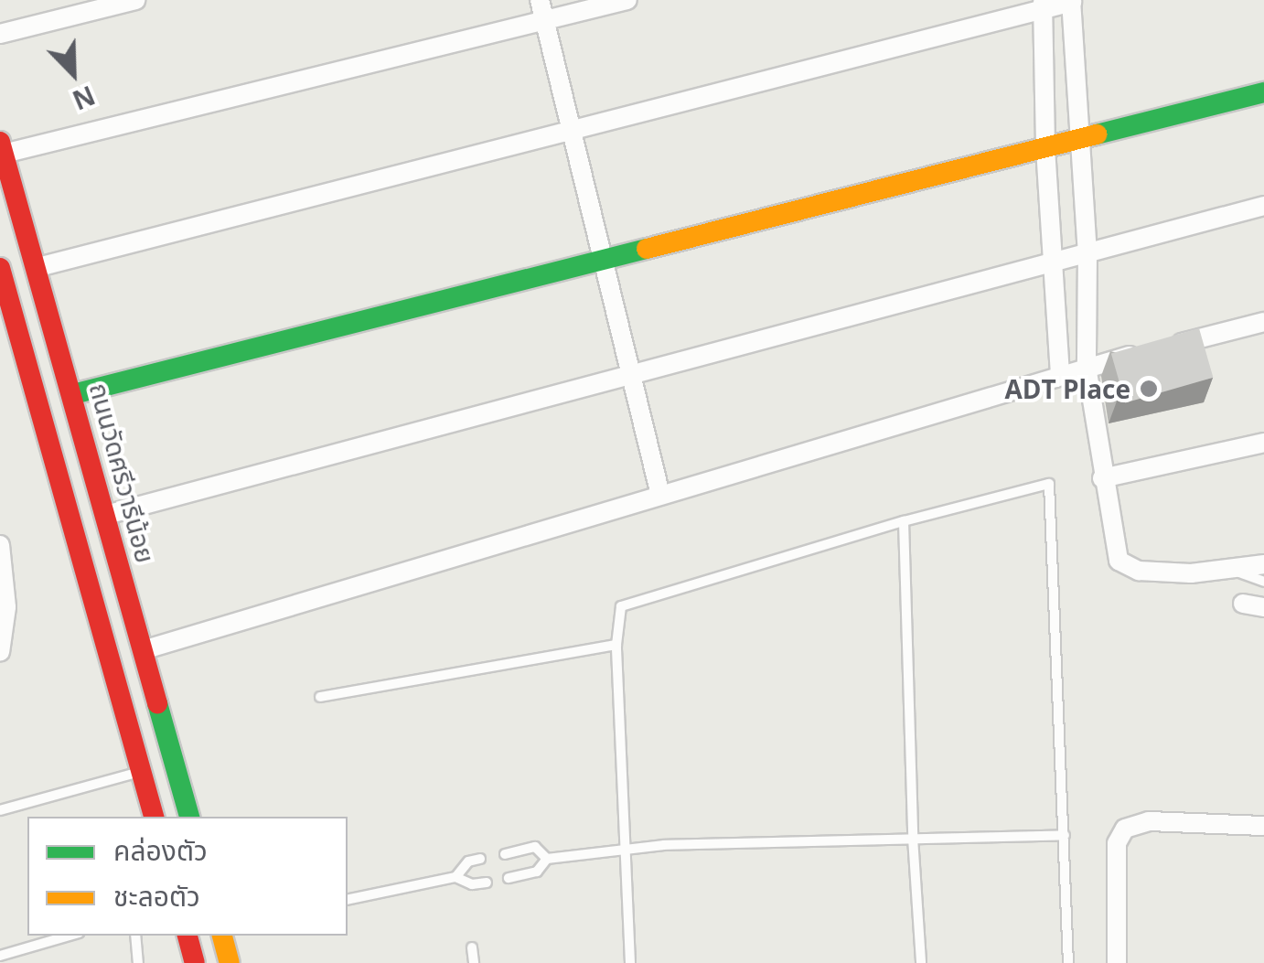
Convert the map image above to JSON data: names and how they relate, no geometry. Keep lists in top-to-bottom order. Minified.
{"streets":{"main road":["ถนนวัดศรีวารีน้อย"]},"places":["ADT Place"],"legend":["คล่องตัว","ชะลอตัว"],"north":"bottom right"}
